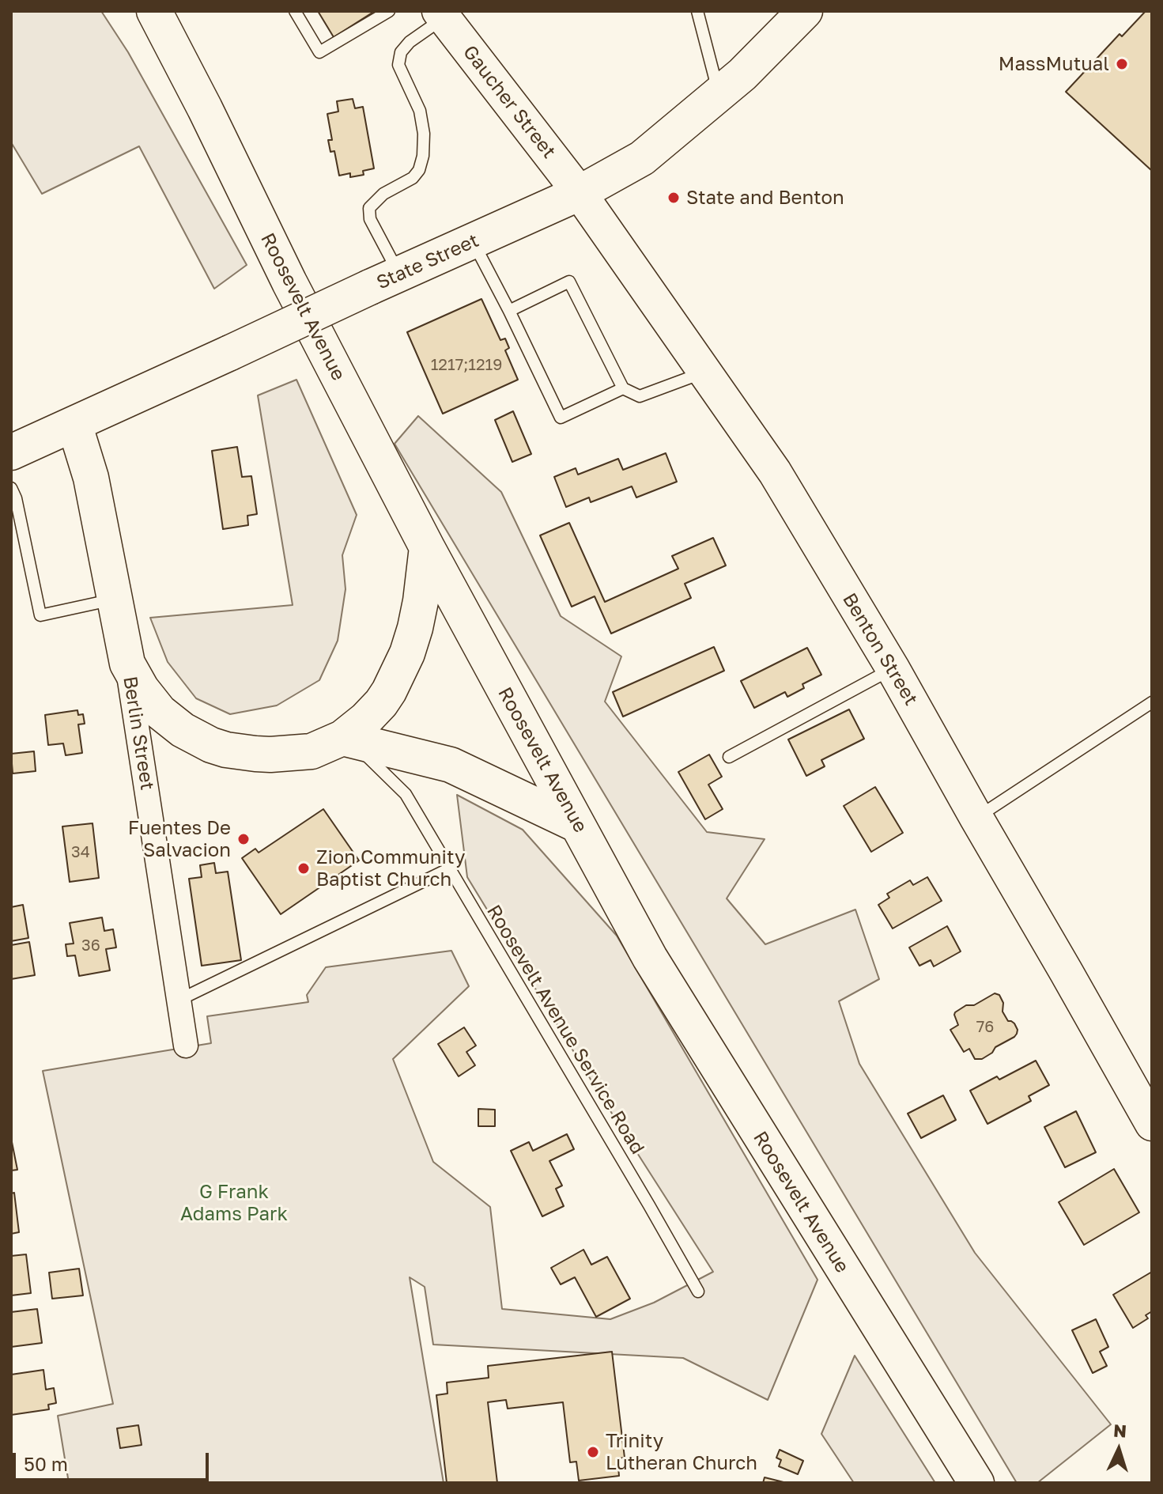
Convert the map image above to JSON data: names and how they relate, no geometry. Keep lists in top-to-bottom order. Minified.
{"streets":{"main road":["Gaucher Street","State Street","Roosevelt Avenue","Benton Street","Berlin Street"],"lane":["Roosevelt Avenue Service Road"]},"crossings":[["Gaucher Street","State Street"],["Gaucher Street","Benton Street"],["State Street","Benton Street"],["State Street","Berlin Street"]],"parks":["G Frank Adams Park"],"places":["MassMutual","State and Benton","Fuentes De Salvacion","Zion Community Baptist Church","Trinity Lutheran Church"],"house_numbers":["1217;1219","34","36","76"],"scale_bar":"50 m","north":"top"}
